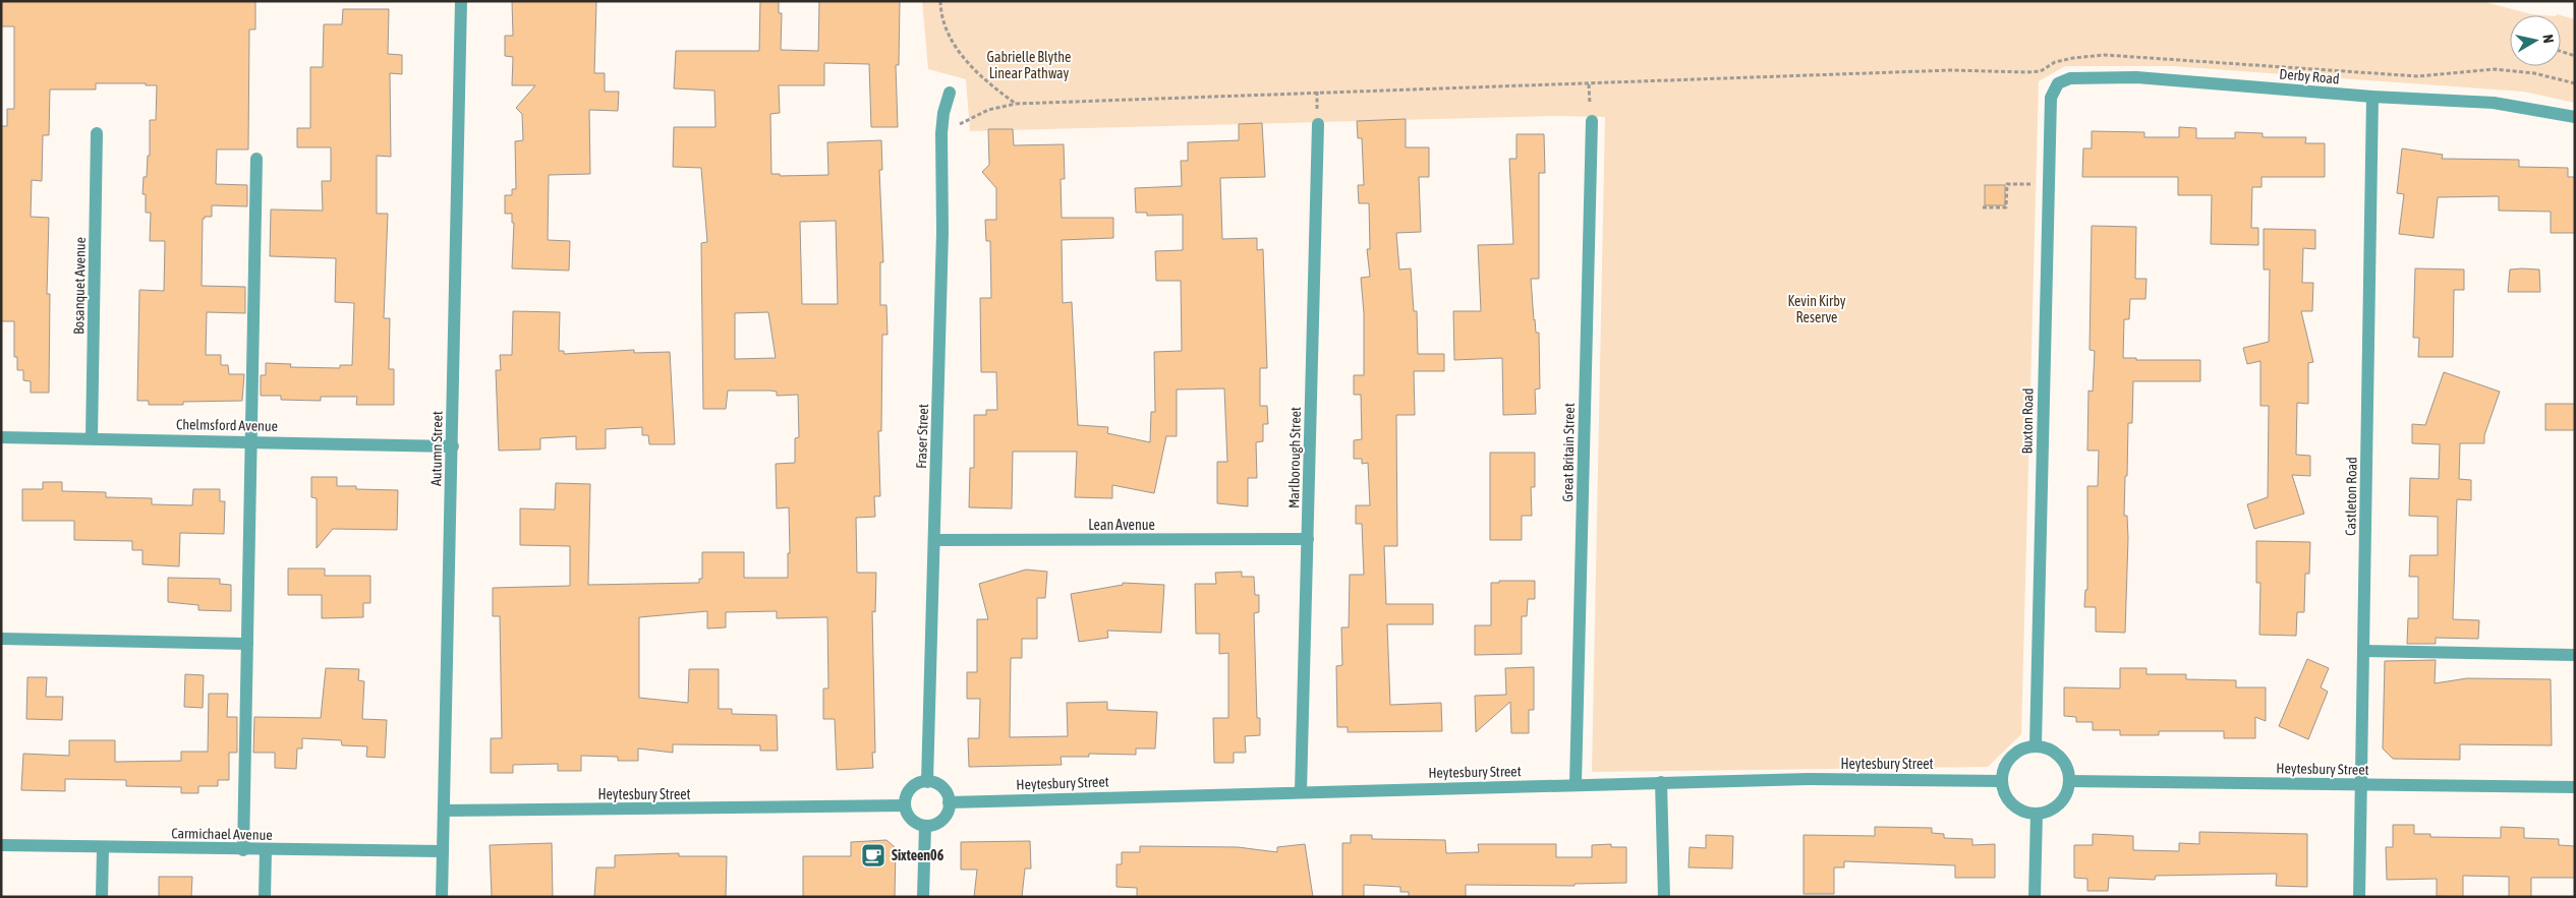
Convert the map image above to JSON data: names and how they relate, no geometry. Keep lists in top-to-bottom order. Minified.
{"streets":{"street":["Derby Road","Bosanquet Avenue","Buxton Road","Chelmsford Avenue","Fraser Street","Autumn Street","Great Britain Street","Marlborough Street","Castleton Road","Lean Avenue","Heytesbury Street","Carmichael Avenue"]},"crossings":[["Derby Road","Buxton Road"],["Derby Road","Castleton Road"],["Bosanquet Avenue","Chelmsford Avenue"],["Buxton Road","Heytesbury Street"],["Chelmsford Avenue","Autumn Street"],["Fraser Street","Lean Avenue"],["Fraser Street","Heytesbury Street"],["Autumn Street","Heytesbury Street"],["Autumn Street","Carmichael Avenue"],["Great Britain Street","Heytesbury Street"],["Marlborough Street","Lean Avenue"],["Marlborough Street","Heytesbury Street"],["Castleton Road","Heytesbury Street"]],"parks":["Gabrielle Blythe Linear Pathway","Kevin Kirby Reserve"],"places":{"cafe":["Sixteen06"]},"north":"right"}
